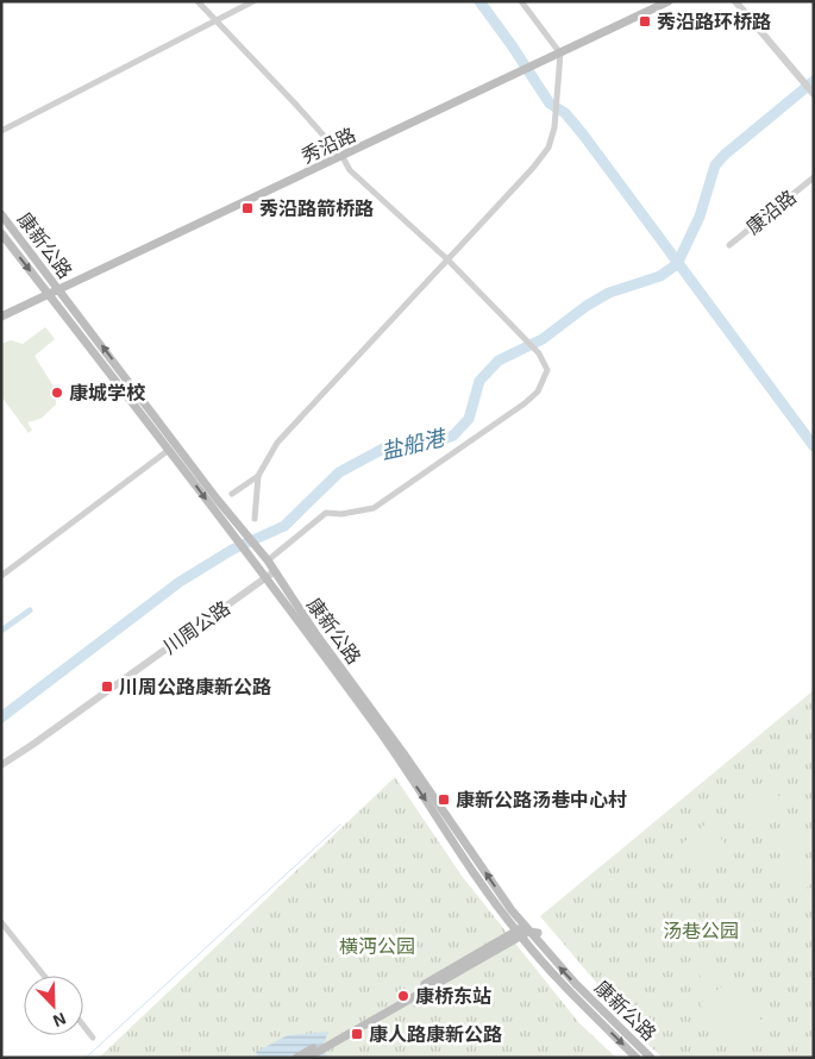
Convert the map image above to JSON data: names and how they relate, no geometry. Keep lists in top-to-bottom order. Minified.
{"streets":{"main road":["秀沿路","康新公路"],"street":["康沿路","川周公路"]},"crossings":[["秀沿路","康新公路"],["康新公路","川周公路"]],"water":["盐船港"],"parks":["汤巷公园","横沔公园"],"places":{"transit":["秀沿路环桥路","秀沿路箭桥路","川周公路康新公路","康新公路汤巷中心村","康人路康新公路"],"other":["康城学校","康桥东站"]},"north":"bottom right"}
